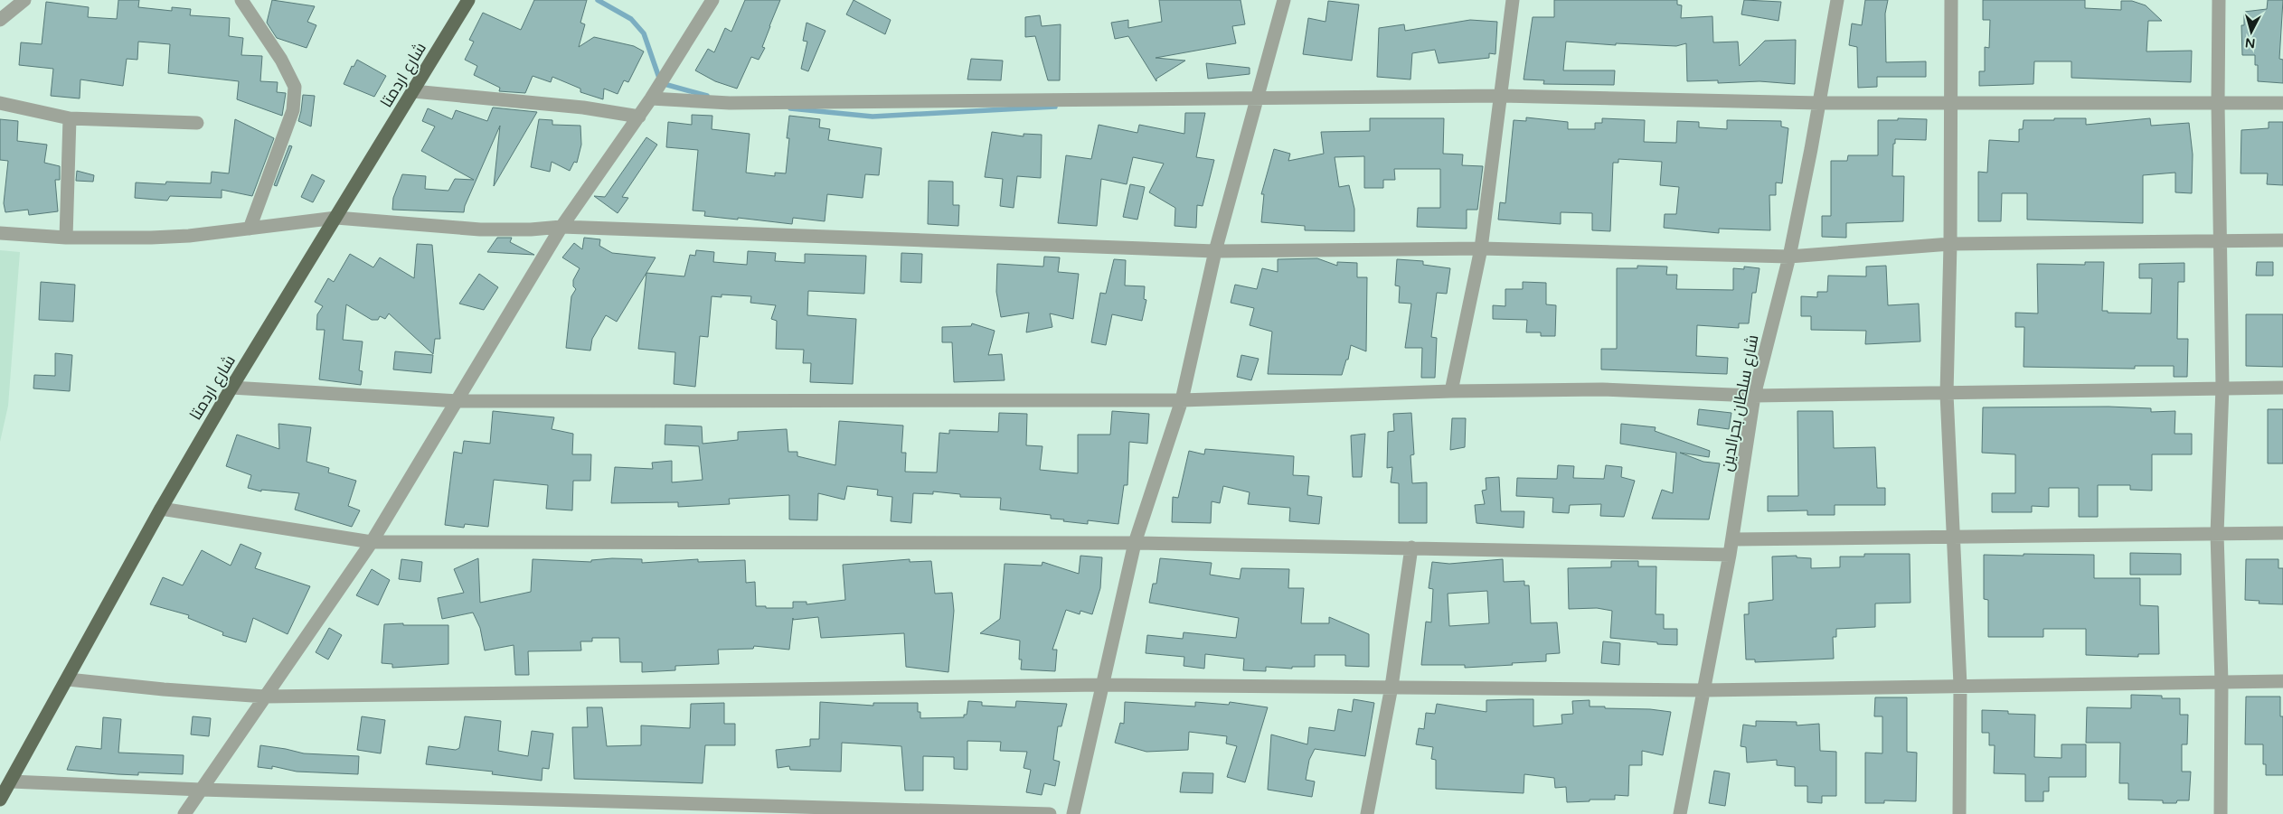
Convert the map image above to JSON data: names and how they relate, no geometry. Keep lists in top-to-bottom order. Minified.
{"streets":{"main road":["شارع اردمتا"],"street":["شارع سلطان بحرالدين"]},"north":"bottom"}
